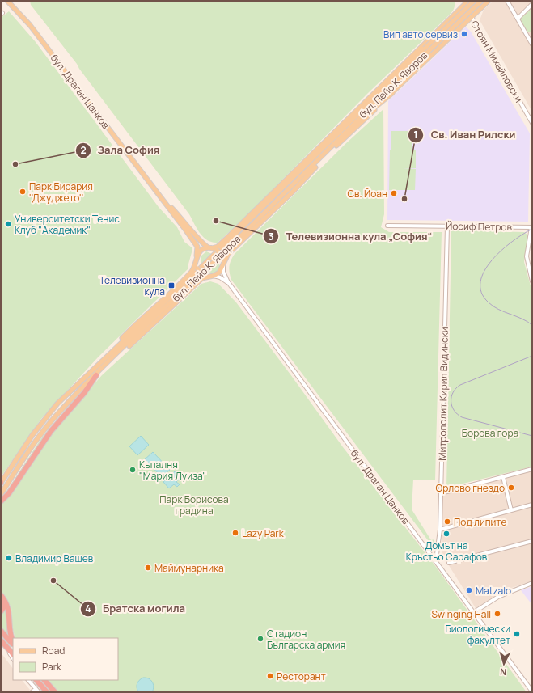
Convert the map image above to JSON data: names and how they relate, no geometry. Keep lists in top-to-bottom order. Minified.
{"streets":{"main road":["бул. Пейо К. Яворов","бул. Драган Цанков"],"street":["Стоян Михайловски","Йосиф Петров","Митрополит Кирил Видински"]},"crossings":[["бул. Драган Цанков","Митрополит Кирил Видински"],["Йосиф Петров","Митрополит Кирил Видински"]],"parks":["Борова гора","Парк Борисова градина"],"places":{"other":["Вип авто сервиз","Зала София","Парк Бирария ''Джуджето''","Св. Йоан","Св. Иван Рилски","Телевизионна кула „София“","Университетски Тенис Клуб \"Академик\"","Къпалня \"Мария Луиза\"","Орлово гнездо","Под липите","Lazy Park","Домът на Кръстьо Сарафов","Владимир Вашев","Маймунарника","Братска могила","Matzalo","Swinging Hall","Биологически факултет","Стадион Българска армия","Ресторант"],"transit":["Телевизионна кула"]},"legend":["Road","Park"],"north":"bottom"}
